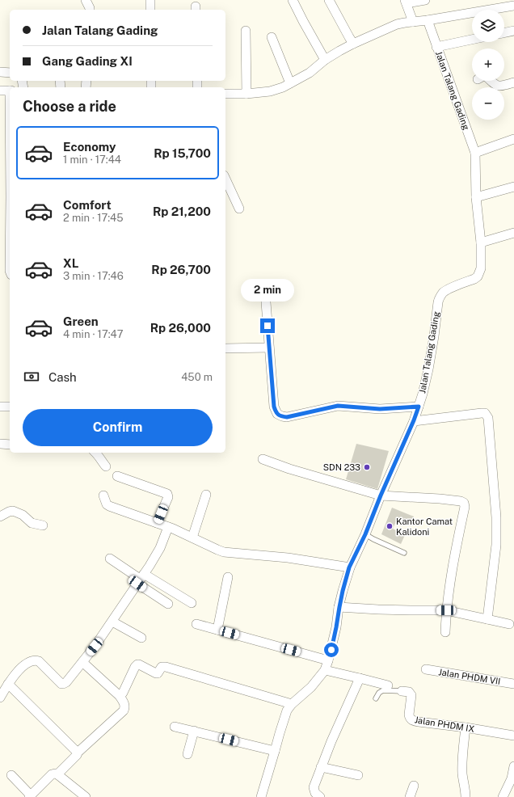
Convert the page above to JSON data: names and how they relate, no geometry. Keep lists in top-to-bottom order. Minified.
{"streets":{"street":["Jalan Talang Gading","Jalan PHDM VII","Jalan PHDM IX"]},"places":["SDN 233","Kantor Camat Kalidoni"],"page":{"map_buttons":["+","−"],"banner":["Jalan Talang Gading","Gang Gading XI"],"heading":"Choose a ride","list":[{"name":"Economy","note":"1 min · 17:44","value":"Rp 15,700"},{"name":"Comfort","note":"2 min · 17:45","value":"Rp 21,200"},{"name":"XL","note":"3 min · 17:46","value":"Rp 26,700"},{"name":"Green","note":"4 min · 17:47","value":"Rp 26,000"}],"bubble":"2 min","pay":["Cash","450 m"],"buttons":"Confirm"}}
